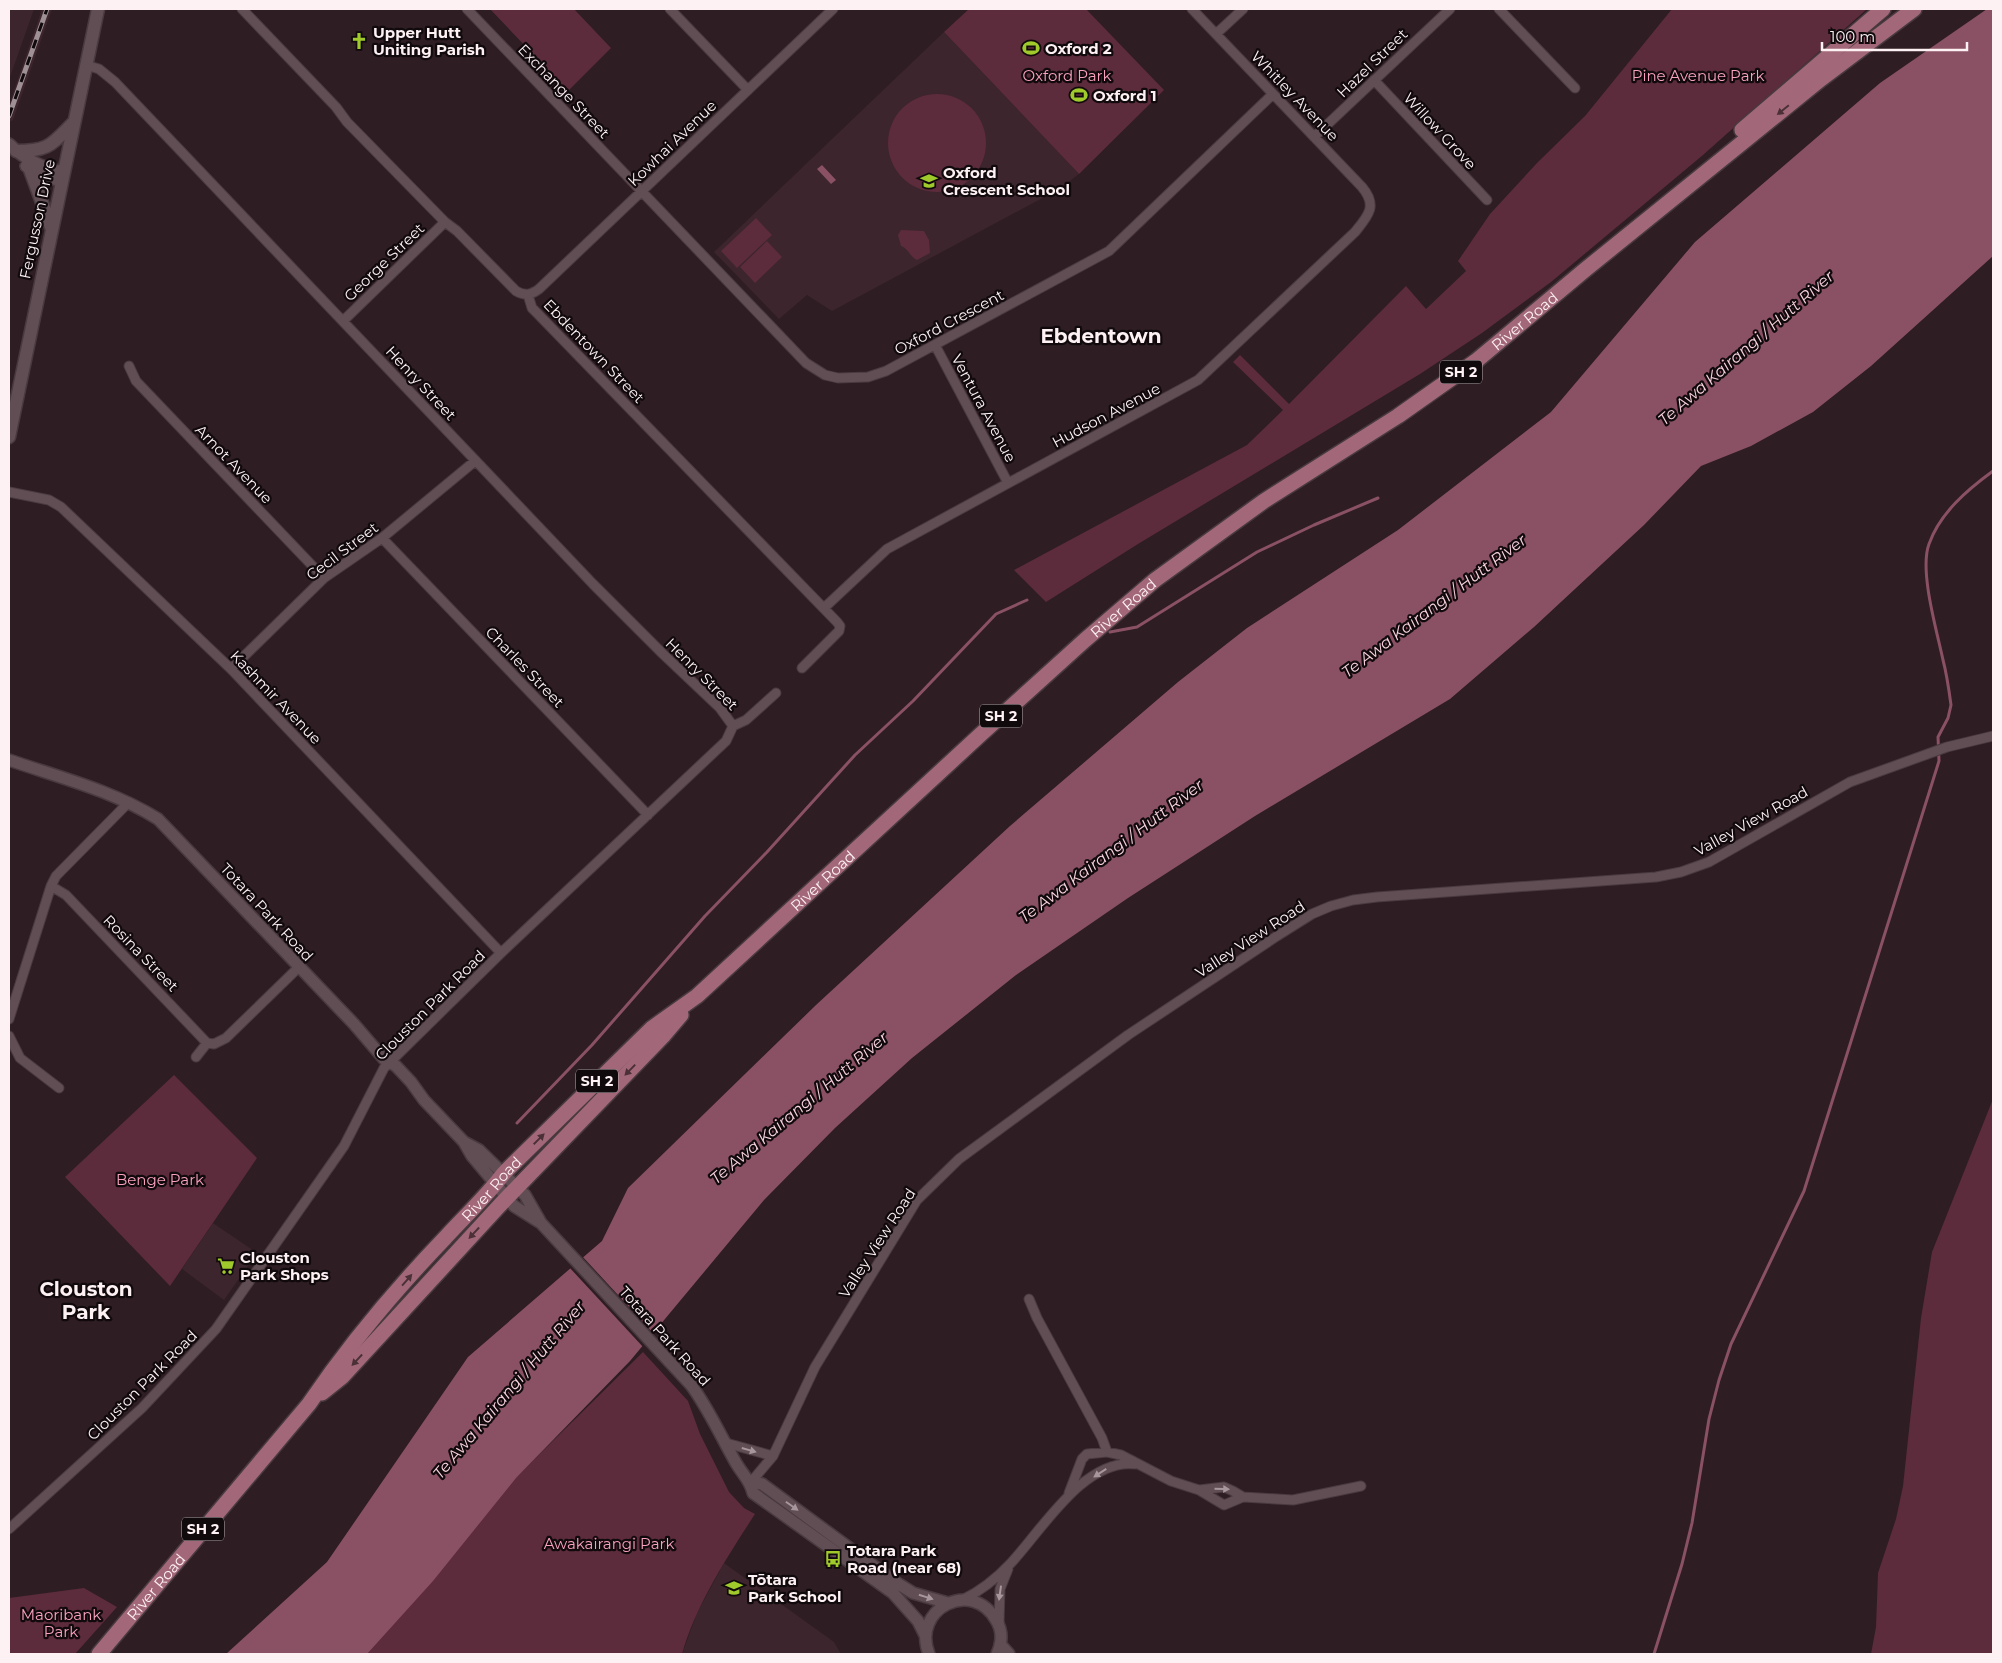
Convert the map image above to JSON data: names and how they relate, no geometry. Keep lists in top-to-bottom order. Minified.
{"streets":{"highway":["River Road","SH 2"],"main road":["Fergusson Drive"],"street":["Hazel Street","Exchange Street","Whitley Avenue","Willow Grove","Kowhai Avenue","George Street","Oxford Crescent","Ebdentown Street","Henry Street","Ventura Avenue","Hudson Avenue","Arnot Avenue","Cecil Street","Charles Street","Kashmir Avenue","Valley View Road","Totara Park Road","Rosina Street","Clouston Park Road"]},"crossings":[["Hazel Street","Whitley Avenue"],["Hazel Street","Willow Grove"],["Exchange Street","Kowhai Avenue"],["Exchange Street","Oxford Crescent"],["Whitley Avenue","Oxford Crescent"],["Whitley Avenue","Hudson Avenue"],["Kowhai Avenue","Oxford Crescent"],["Kowhai Avenue","Ebdentown Street"],["Fergusson Drive","Henry Street"],["George Street","Ebdentown Street"],["George Street","Henry Street"],["River Road","Totara Park Road"],["Oxford Crescent","Ventura Avenue"],["Ebdentown Street","Hudson Avenue"],["Henry Street","Cecil Street"],["Henry Street","Clouston Park Road"],["Ventura Avenue","Hudson Avenue"],["Arnot Avenue","Cecil Street"],["Cecil Street","Charles Street"],["Cecil Street","Kashmir Avenue"],["Charles Street","Clouston Park Road"],["Kashmir Avenue","Clouston Park Road"],["Valley View Road","Totara Park Road"],["Totara Park Road","Clouston Park Road"]],"districts":["Ebdentown","Clouston Park"],"water":["Te Awa Kairangi / Hutt River"],"parks":["Oxford Park","Pine Avenue Park","Benge Park","Awakairangi Park","Maoribank Park"],"places":{"church":["Upper Hutt Uniting Parish"],"sports":["Oxford 2","Oxford 1"],"school or university":["Oxford Crescent School","Tōtara Park School"],"supermarket":["Clouston Park Shops"],"bus stop":["Totara Park Road (near 68)"]},"scale_bar":"100 m"}
